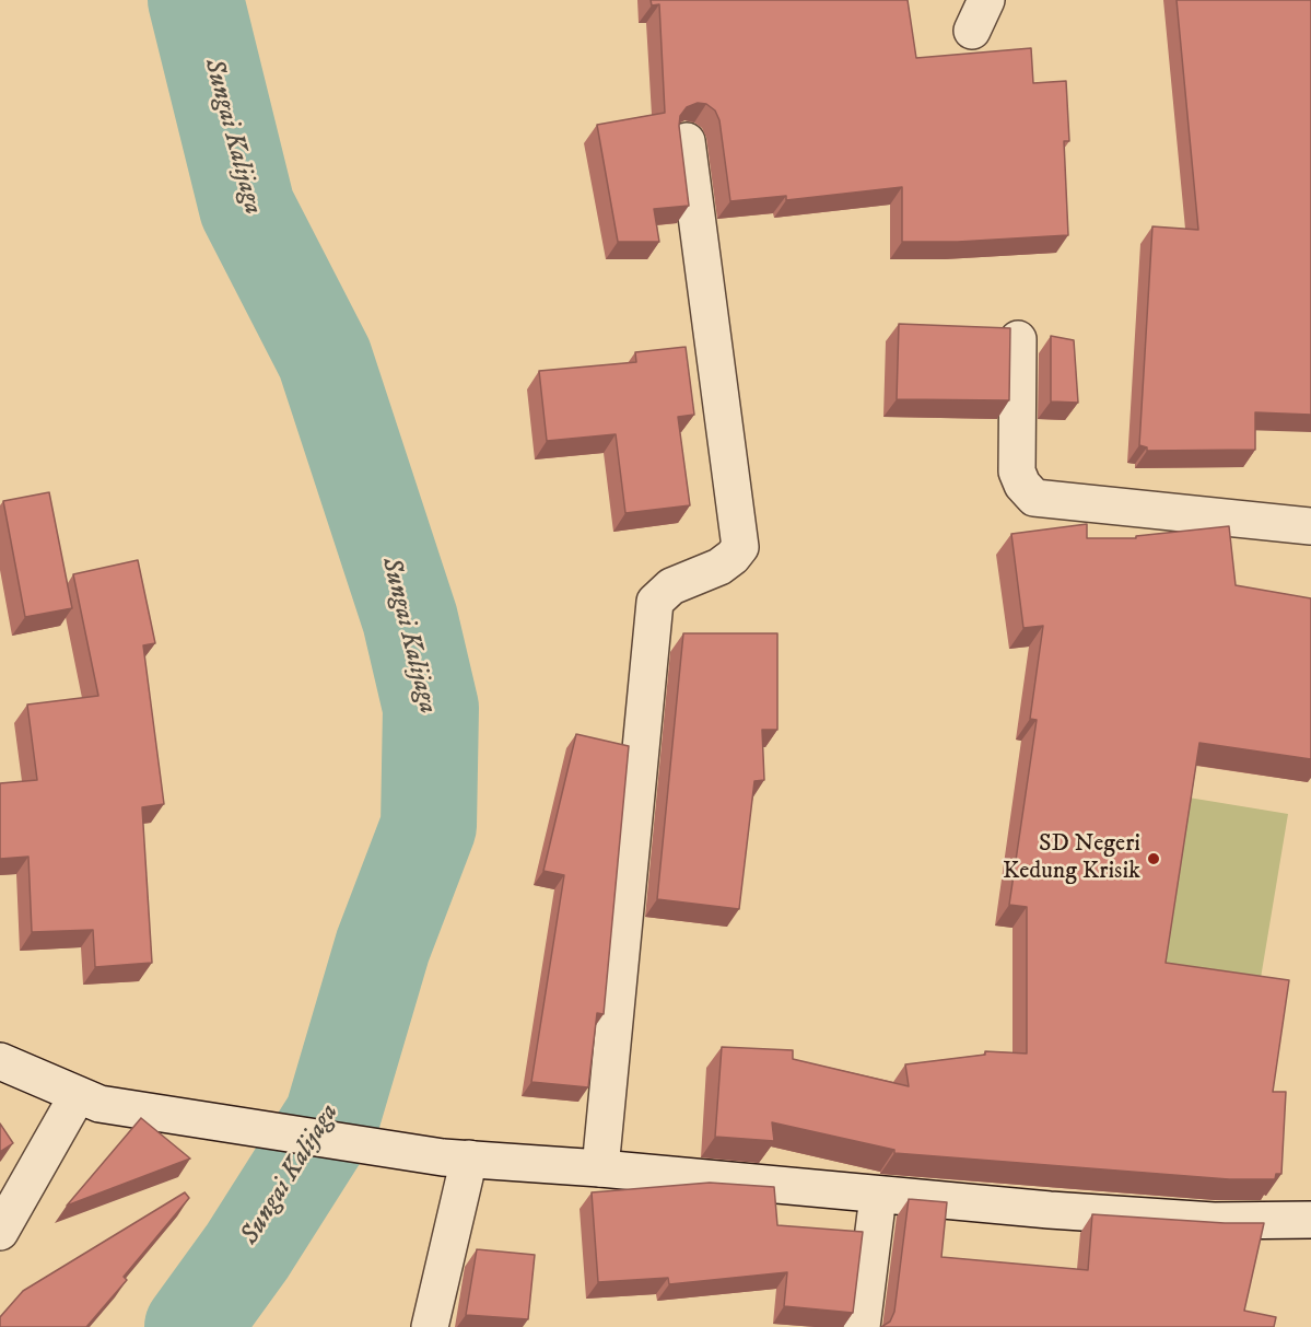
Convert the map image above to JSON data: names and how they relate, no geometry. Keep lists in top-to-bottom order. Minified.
{"water":["Sungai Kalijaga"],"places":["SD Negeri Kedung Krisik"]}
